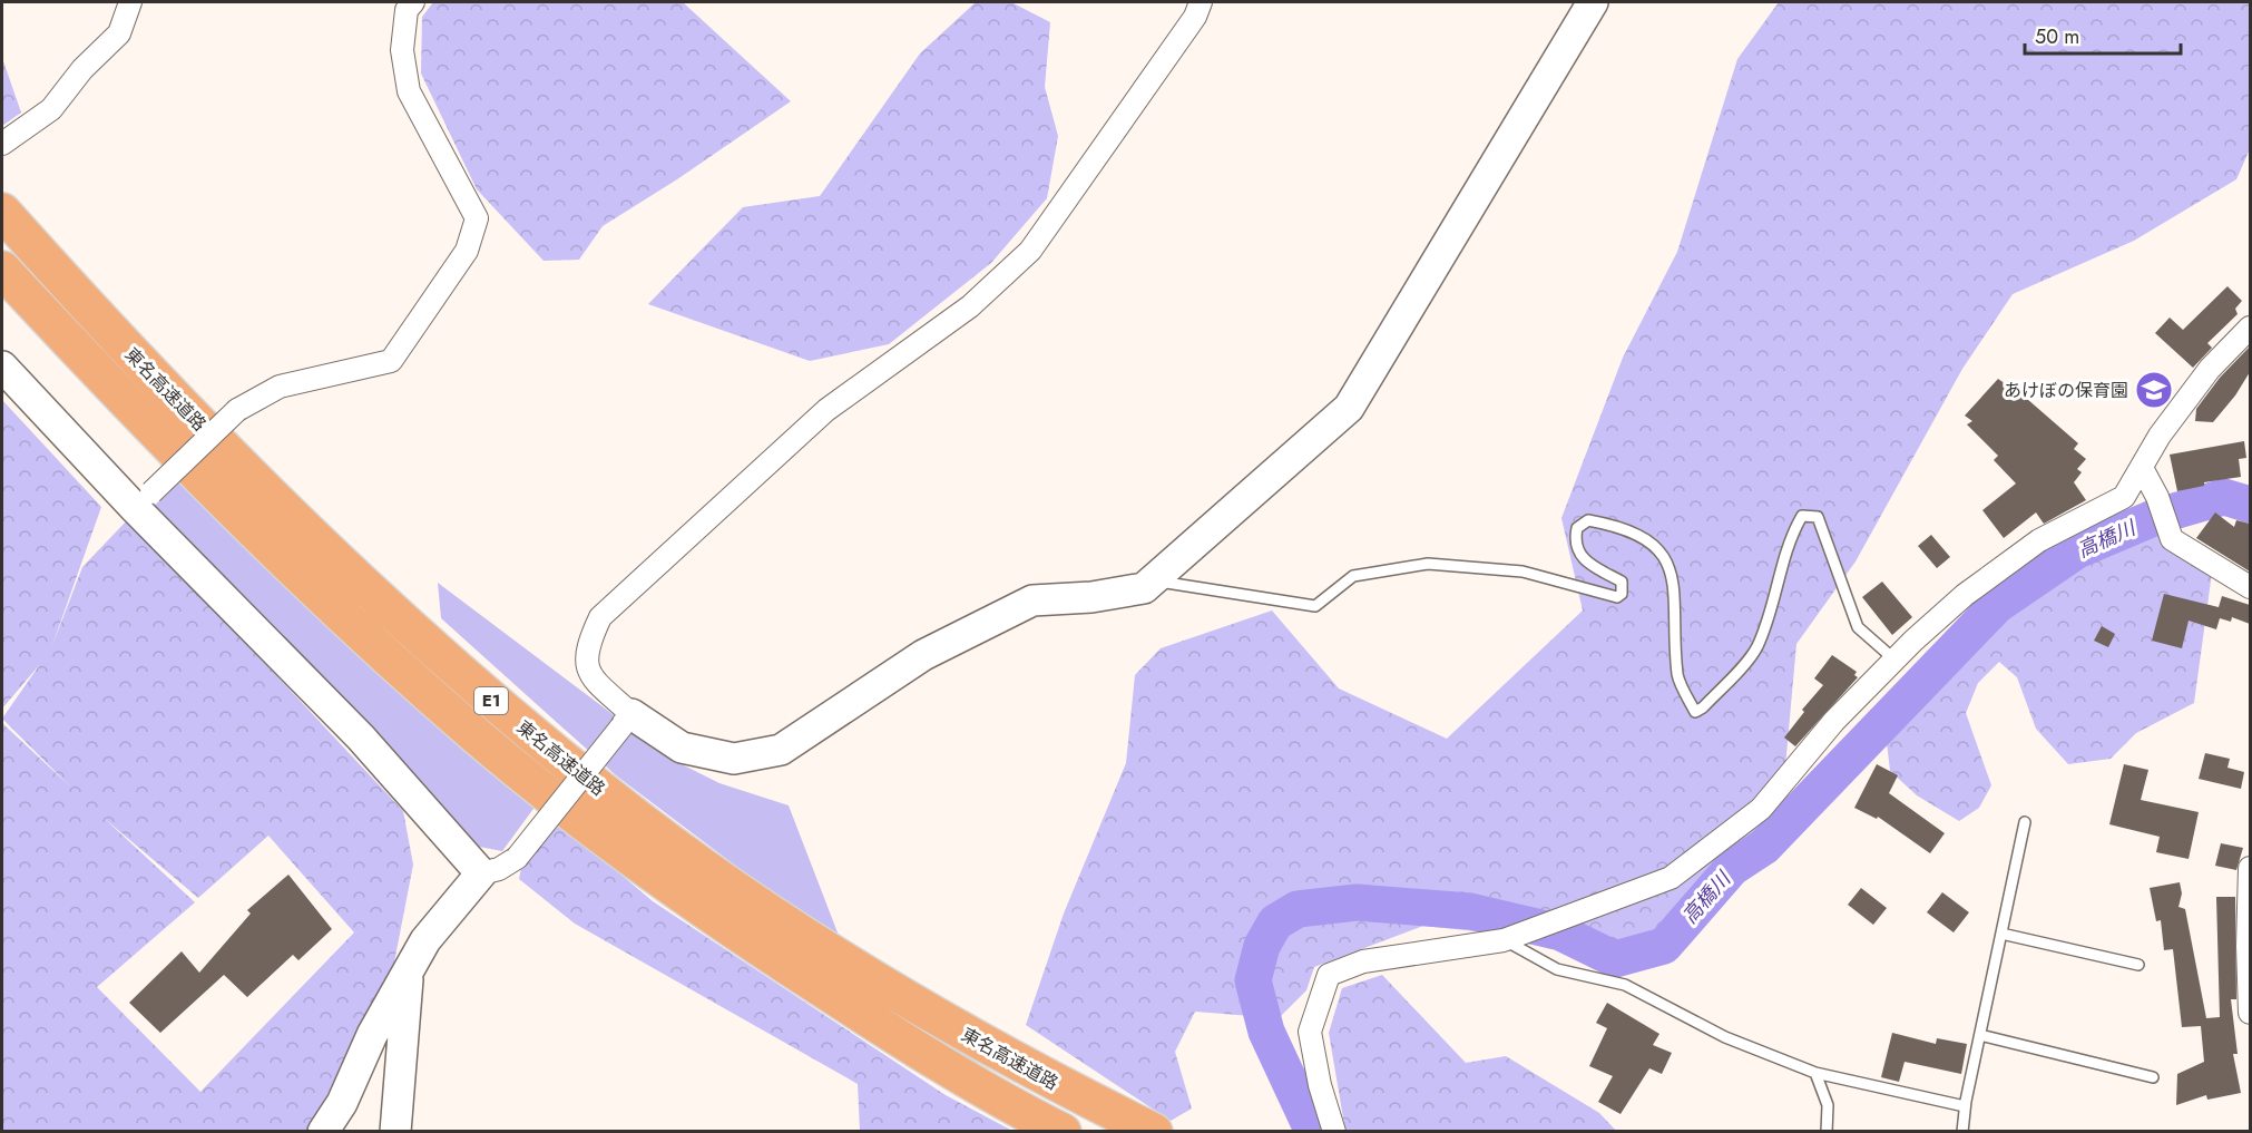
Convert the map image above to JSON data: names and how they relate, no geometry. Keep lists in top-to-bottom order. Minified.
{"streets":{"highway":["東名高速道路","E1"]},"water":["高橋川"],"places":{"school or university":["あけぼの保育園"]},"scale_bar":"50 m"}
